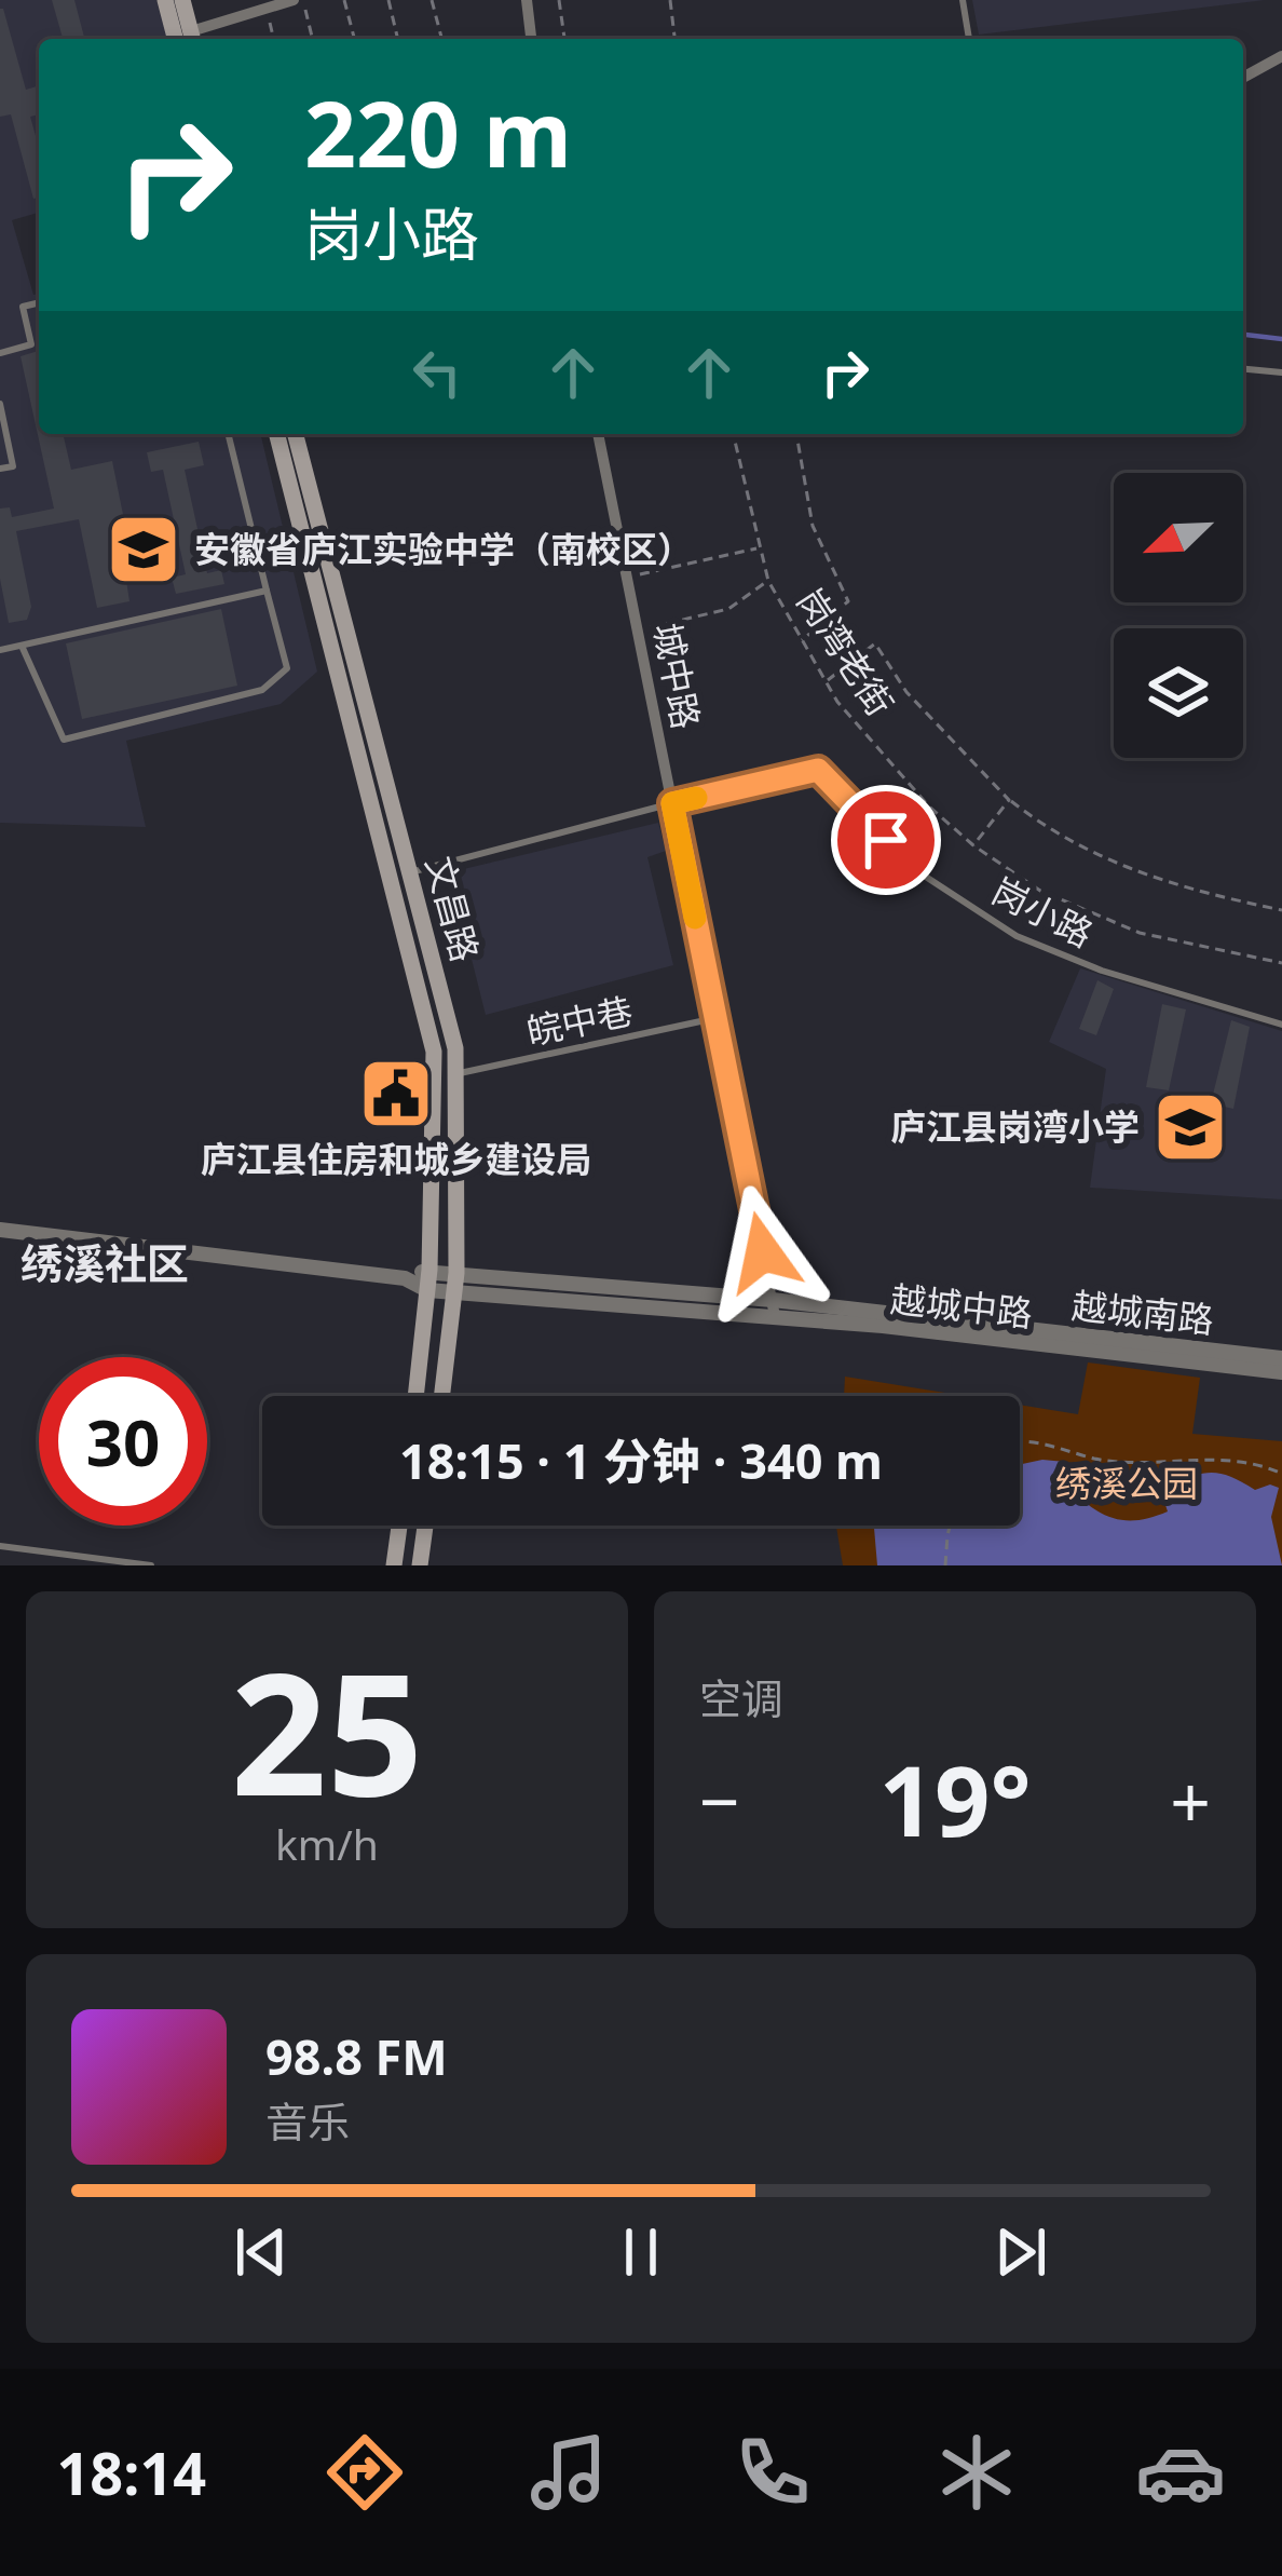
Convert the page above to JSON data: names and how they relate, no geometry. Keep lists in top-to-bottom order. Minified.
{"streets":{"main road":["文昌路"],"street":["城中路","越城中路","越城南路"],"lane":["岗小路","皖中巷"],"path":["岗湾老街"]},"crossings":[["城中路","岗小路"],["城中路","皖中巷"],["城中路","越城中路"],["城中路","越城南路"],["文昌路","皖中巷"],["文昌路","越城中路"],["越城中路","越城南路"]],"districts":["绣溪社区"],"parks":["绣溪公园"],"places":{"school or university":["安徽省庐江实验中学（南校区）","庐江县岗湾小学"],"public building":["庐江县住房和城乡建设局"]},"north":"bottom left","page":{"turn":["220 m","岗小路"],"limit":"30","trip":"18:15 · 1 分钟 · 340 m","tile":[["25","km/h"],"空调"],"heat":["−","19°","+"],"song":["98.8 FM","音乐"],"tabs":"18:14"}}
